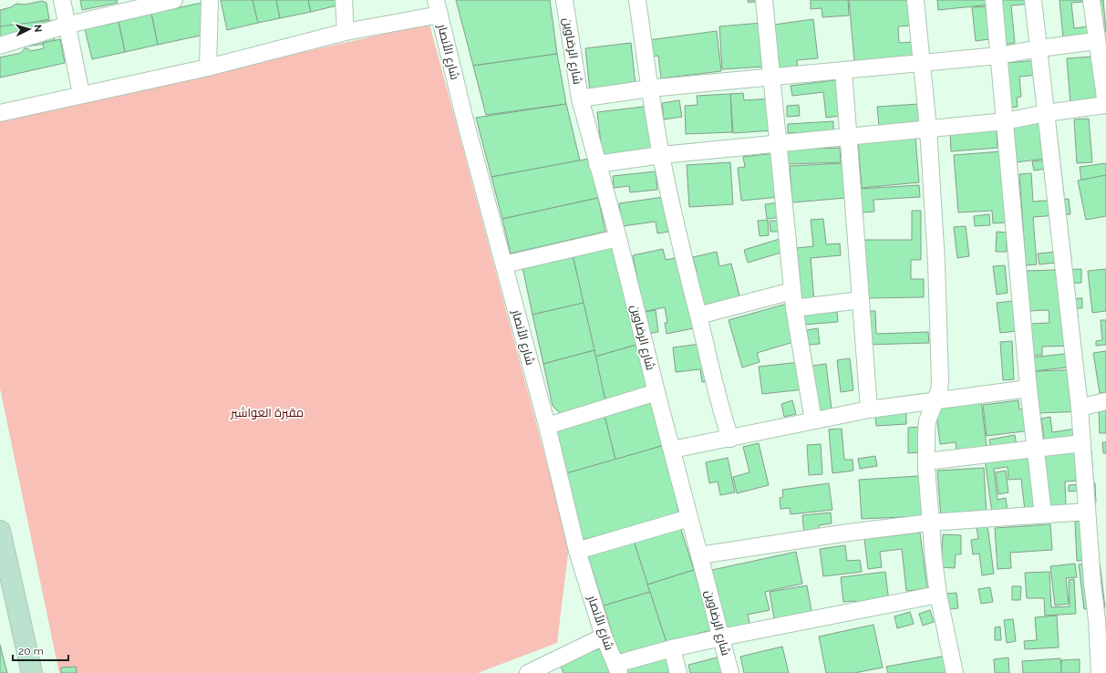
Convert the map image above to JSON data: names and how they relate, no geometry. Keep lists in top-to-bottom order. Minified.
{"streets":{"street":["شارع الرضاوين","شارع الأنصار"]},"parks":["مقبرة العواشير"],"scale_bar":"20 m","north":"right"}
